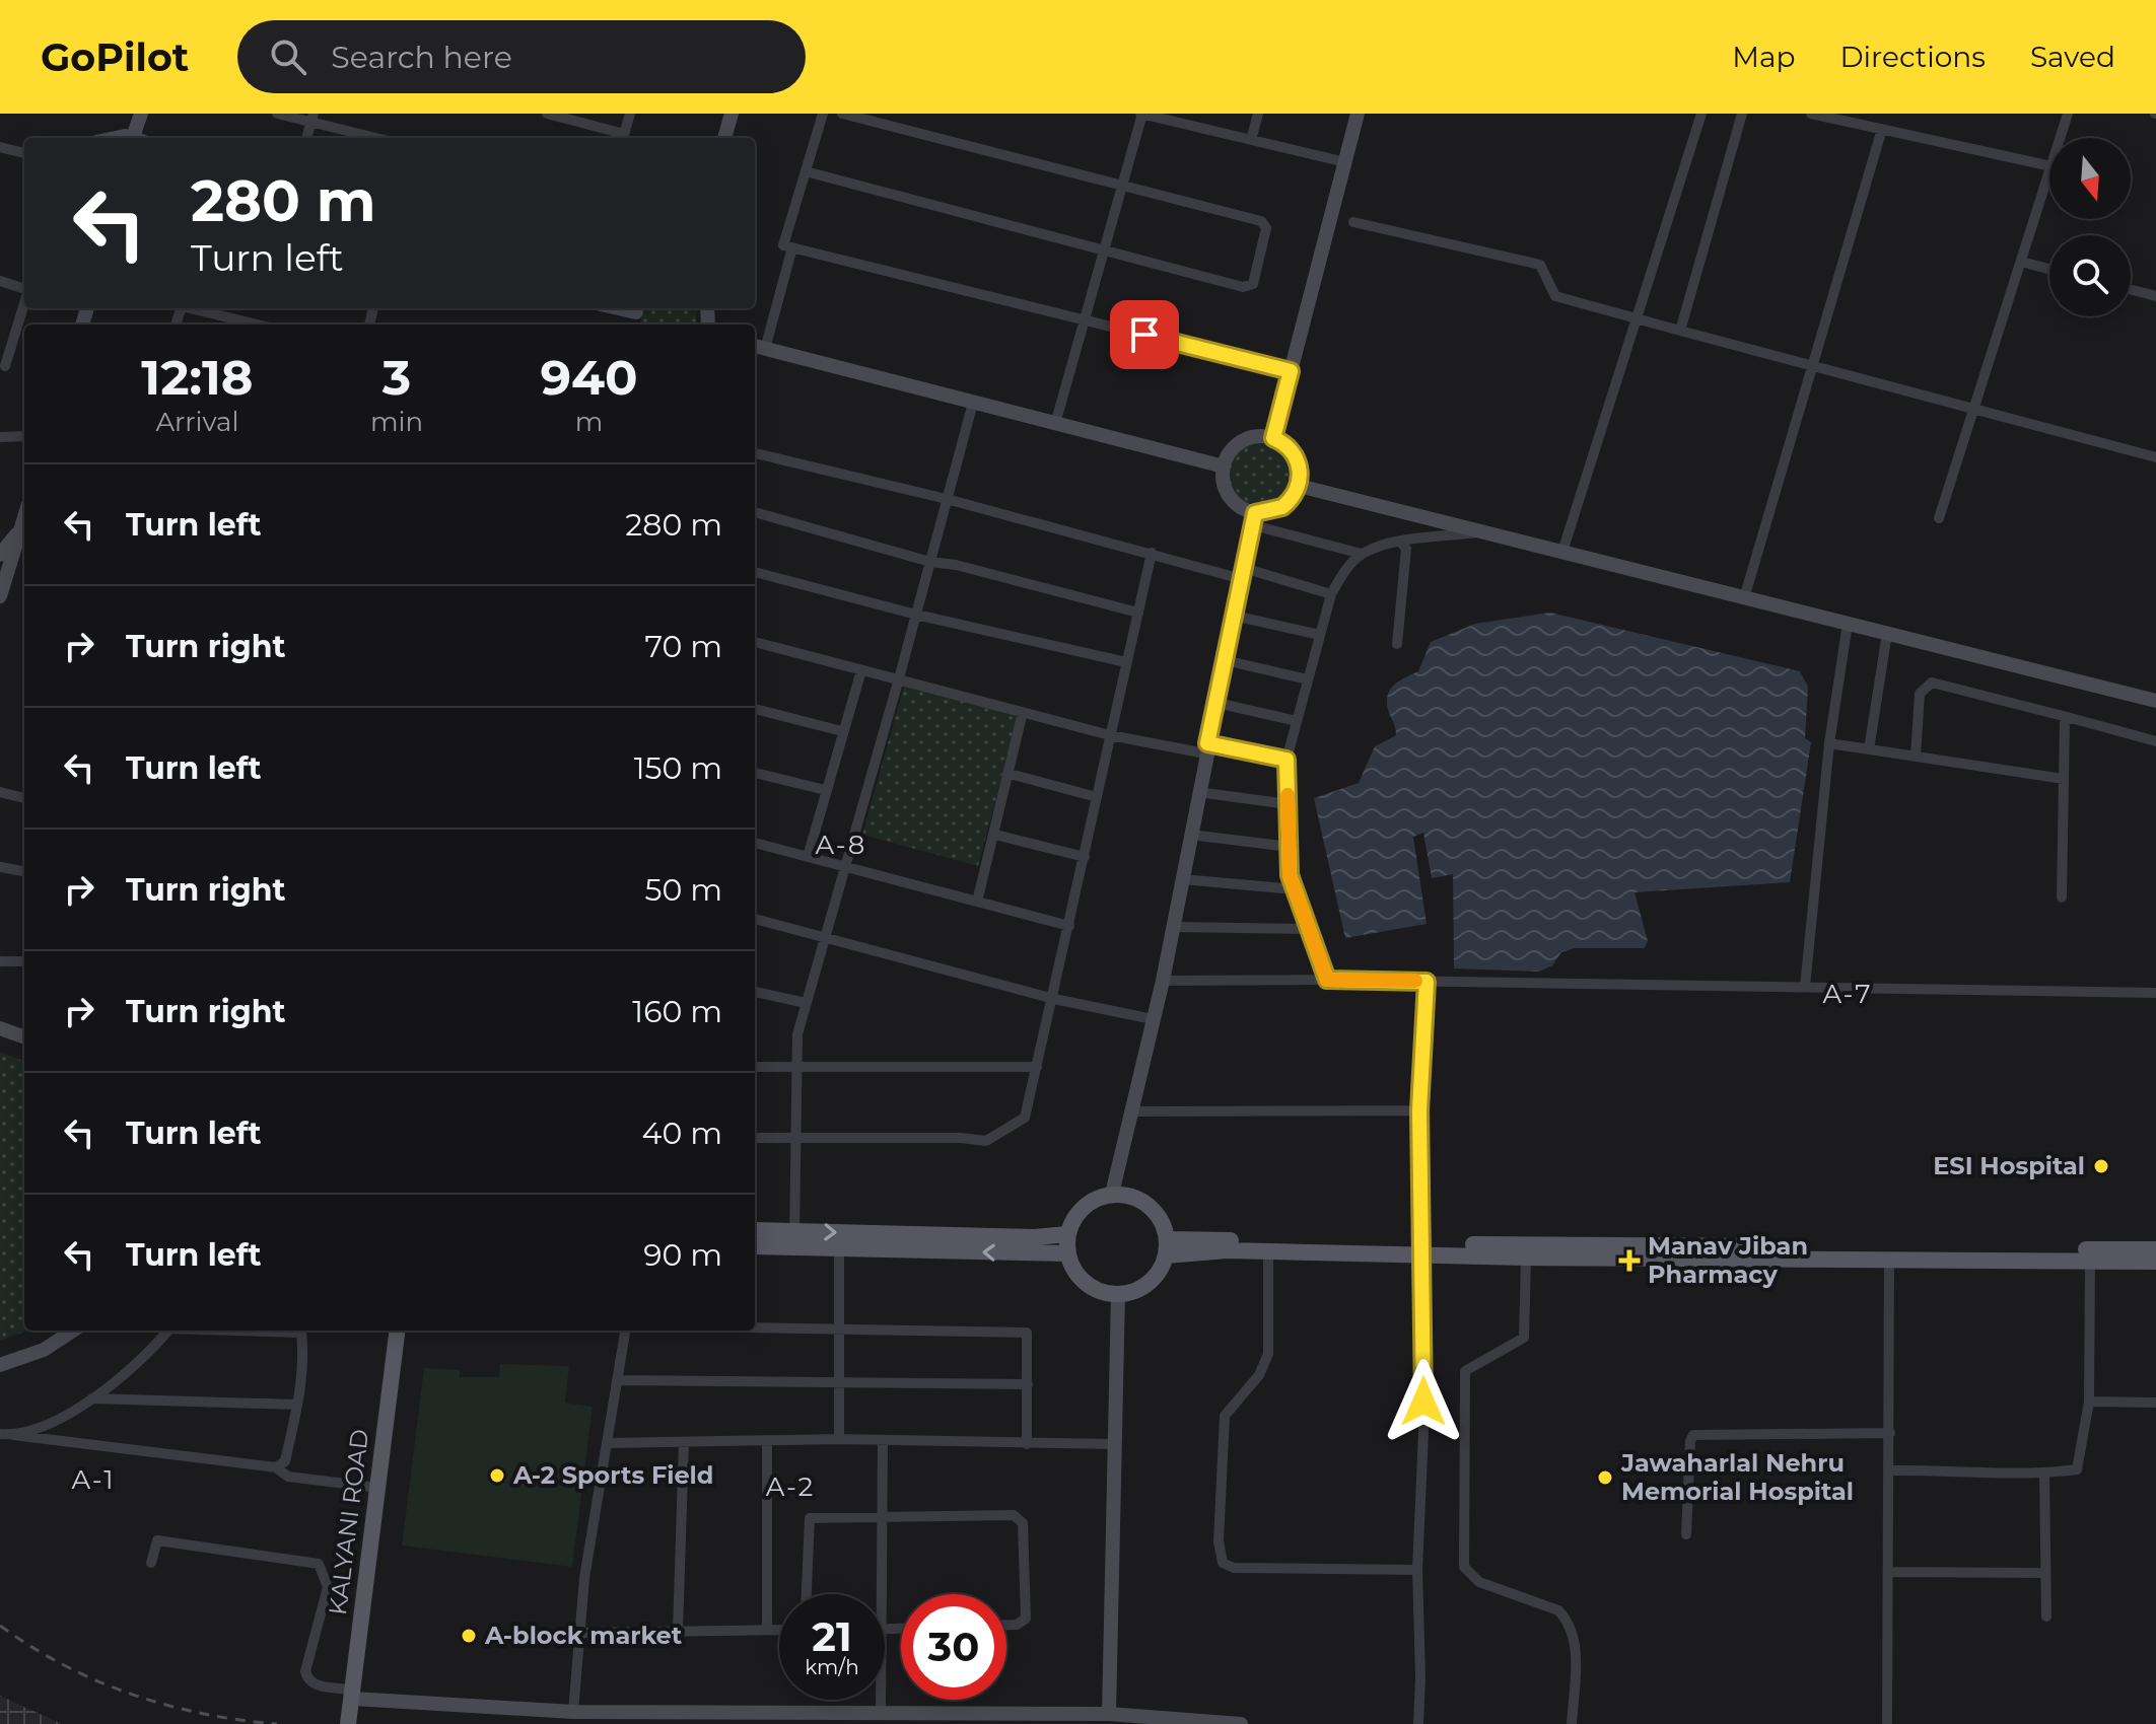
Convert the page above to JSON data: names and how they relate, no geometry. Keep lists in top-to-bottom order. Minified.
{"streets":{"main road":["KALYANI ROAD"]},"districts":["A-8","A-7","A-1","A-2"],"places":{"other":["ESI Hospital","A-2 Sports Field","Jawaharlal Nehru Memorial Hospital","A-block market"],"health":["Manav Jiban Pharmacy"]},"north":"bottom","page":{"header":"GoPilot","search":"Search here","nav":["Map","Directions","Saved"],"turn":["280 m","Turn left"],"eta":["12:18","Arrival","3","min","940","m"],"list":[{"name":"Turn left","value":"280 m"},{"name":"Turn right","value":"70 m"},{"name":"Turn left","value":"150 m"},{"name":"Turn right","value":"50 m"},{"name":"Turn right","value":"160 m"},{"name":"Turn left","value":"40 m"},{"name":"Turn left","value":"90 m"}],"speed":"21 km/h","limit":"30"}}
